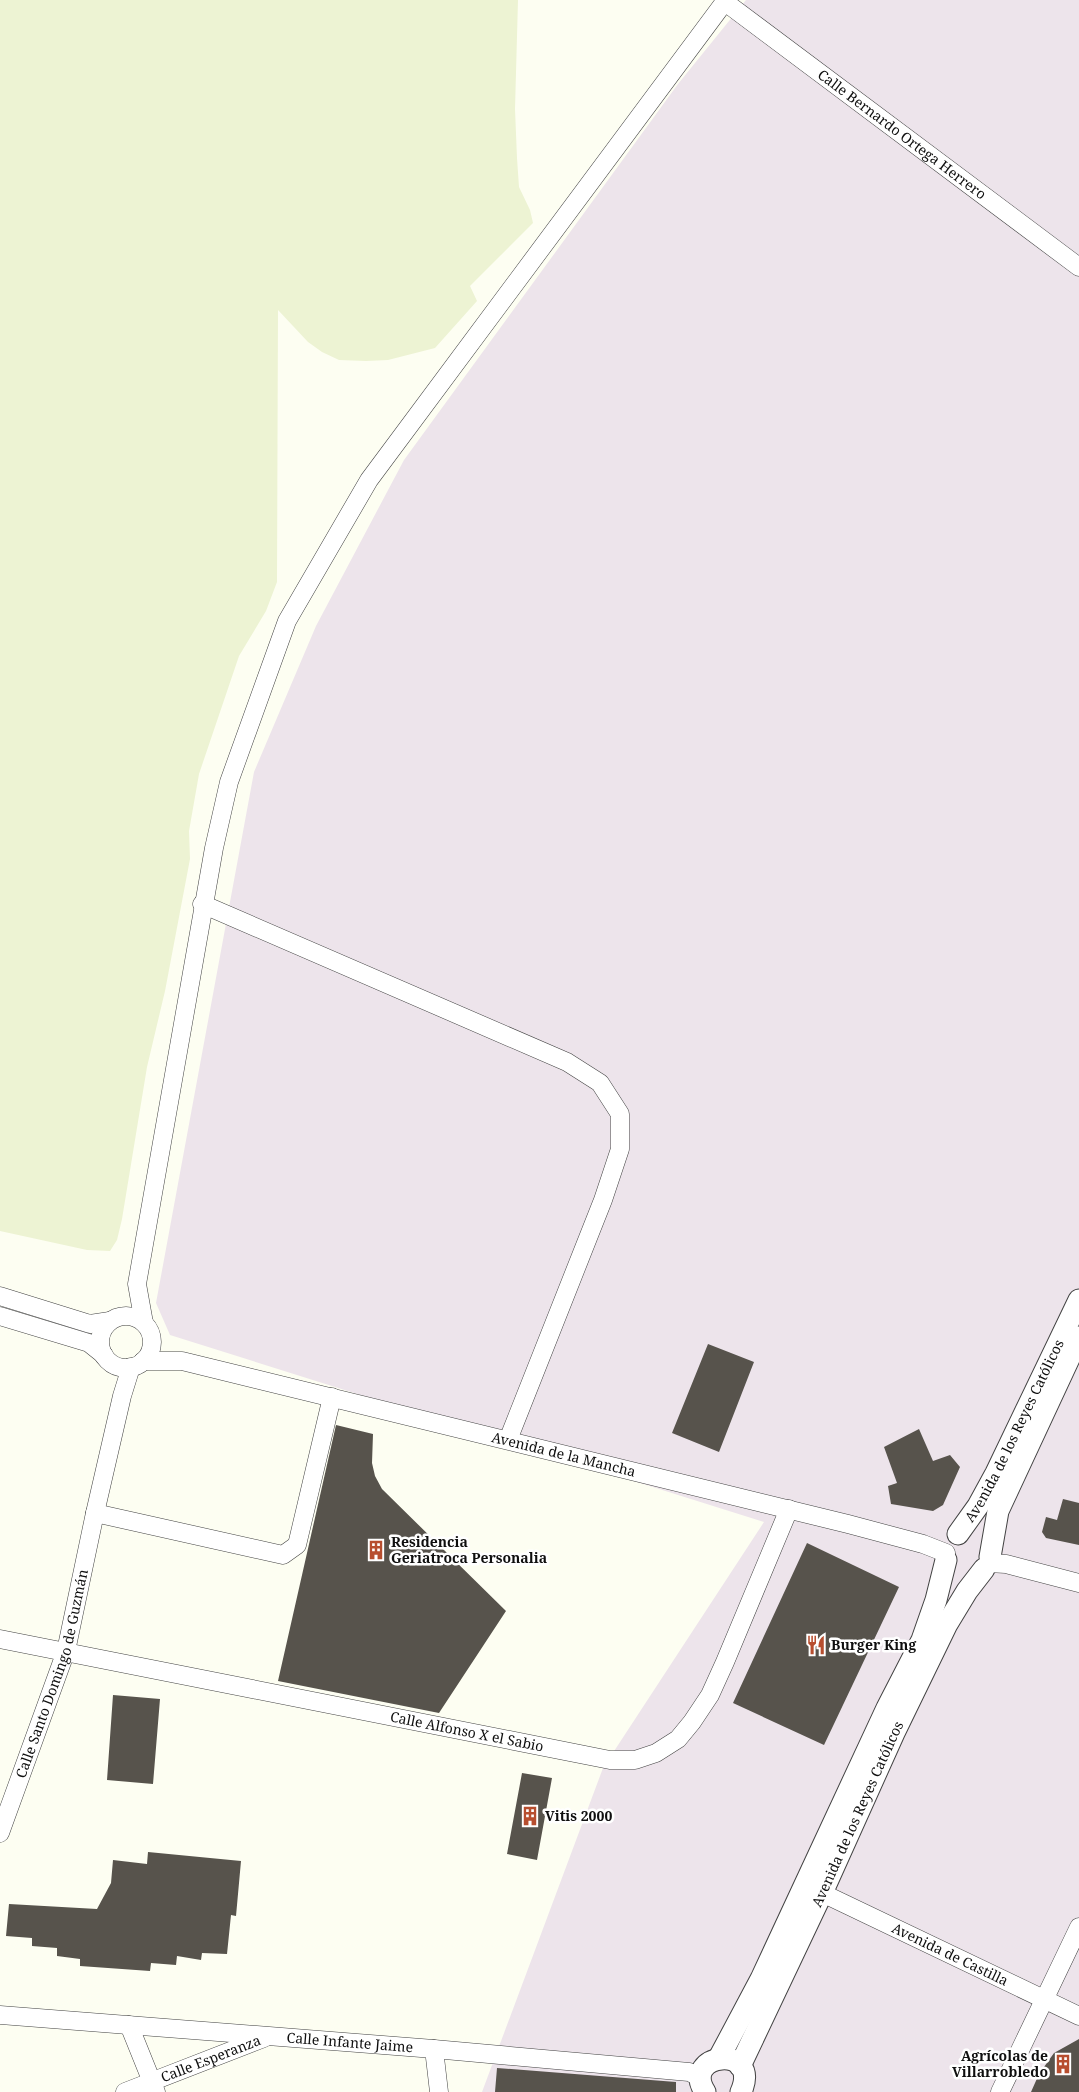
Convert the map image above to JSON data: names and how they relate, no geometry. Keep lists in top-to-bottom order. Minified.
{"streets":{"street":["Calle Bernardo Ortega Herrero","Avenida de los Reyes Católicos","Avenida de la Mancha","Calle Santo Domingo de Guzmán","Calle Alfonso X el Sabio","Avenida de Castilla","Calle Infante Jaime","Calle Esperanza"]},"crossings":[["Avenida de los Reyes Católicos","Avenida de la Mancha"],["Avenida de los Reyes Católicos","Avenida de Castilla"],["Avenida de los Reyes Católicos","Calle Infante Jaime"],["Avenida de la Mancha","Calle Santo Domingo de Guzmán"],["Avenida de la Mancha","Calle Alfonso X el Sabio"],["Calle Santo Domingo de Guzmán","Calle Alfonso X el Sabio"],["Calle Infante Jaime","Calle Esperanza"]],"places":{"building":["Residencia Geriatroca Personalia","Vitis 2000","Agrícolas de Villarrobledo"],"restaurant":["Burger King"]}}
